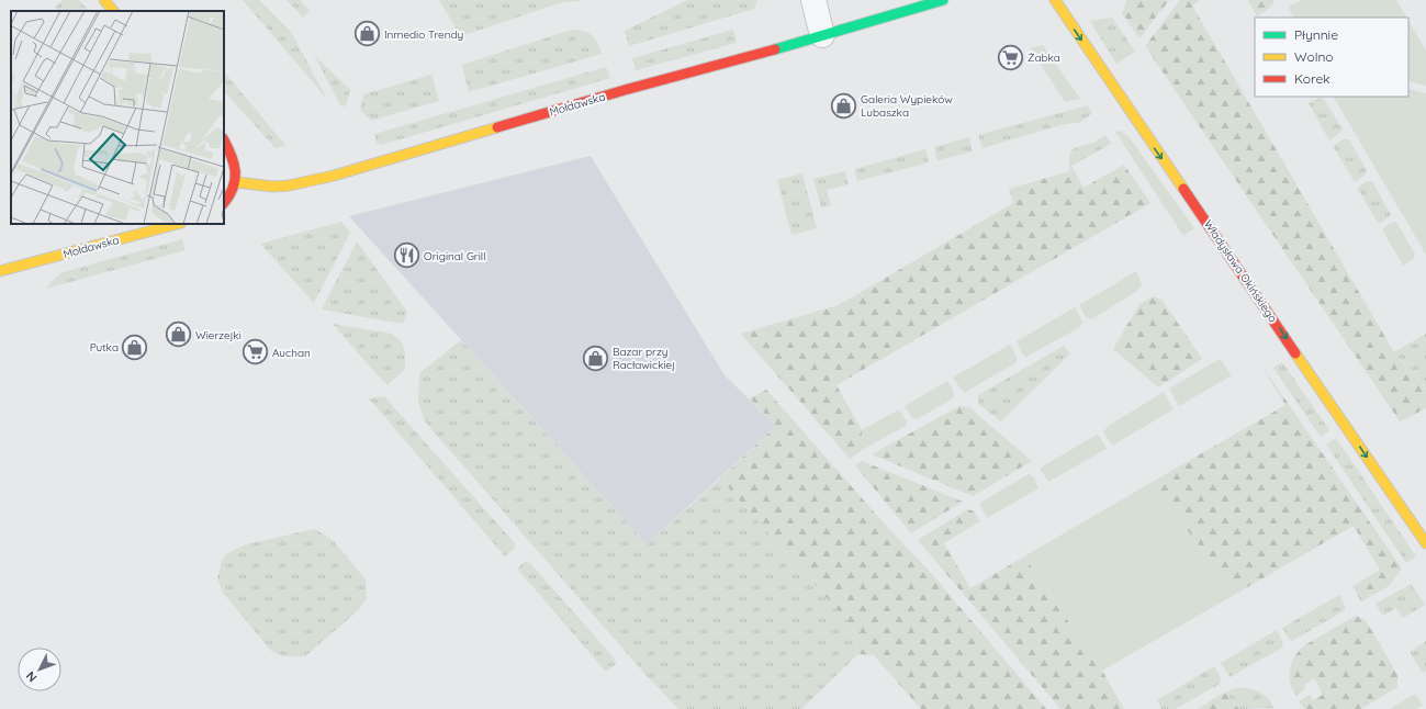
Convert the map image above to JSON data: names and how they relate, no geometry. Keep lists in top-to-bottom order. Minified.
{"streets":{"street":["Mołdawska","Władysława Okińskiego"]},"one_way":["Władysława Okińskiego"],"places":{"shop":["Inmedio Trendy","Galeria Wypieków Lubaszka","Wierzejki","Putka","Bazar przy Racławickiej"],"supermarket":["Żabka","Auchan"],"restaurant":["Original Grill"]},"legend":["Płynnie","Wolno","Korek"],"north":"bottom left"}
